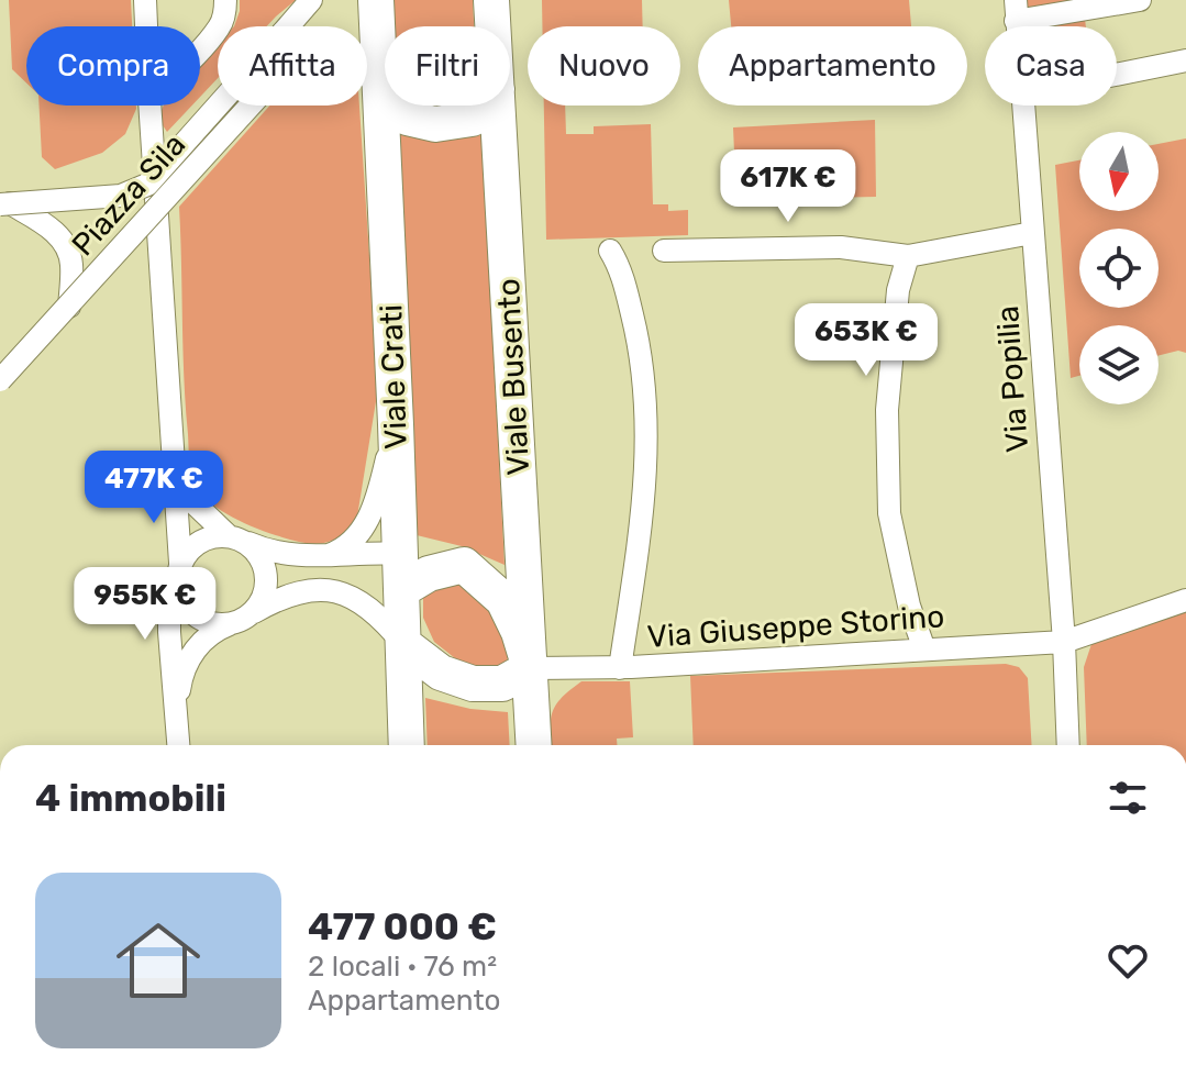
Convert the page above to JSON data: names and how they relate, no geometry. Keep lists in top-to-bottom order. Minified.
{"streets":{"main road":["Viale Crati","Viale Busento"],"street":["Piazza Sila","Via Popilia","Via Giuseppe Storino"]},"crossings":[["Piazza Sila","Viale Crati"],["Viale Crati","Viale Busento"],["Viale Crati","Via Giuseppe Storino"],["Viale Busento","Via Giuseppe Storino"],["Via Popilia","Via Giuseppe Storino"]],"north":"bottom","page":{"chip":["Compra","Affitta","Filtri","Nuovo","Appartamento","Casa"],"price":["617K €","653K €","477K €","955K €"],"heading":"4 immobili","list":[{"name":"477 000 €","note":"2 locali · 76 m² · Appartamento"}]}}
